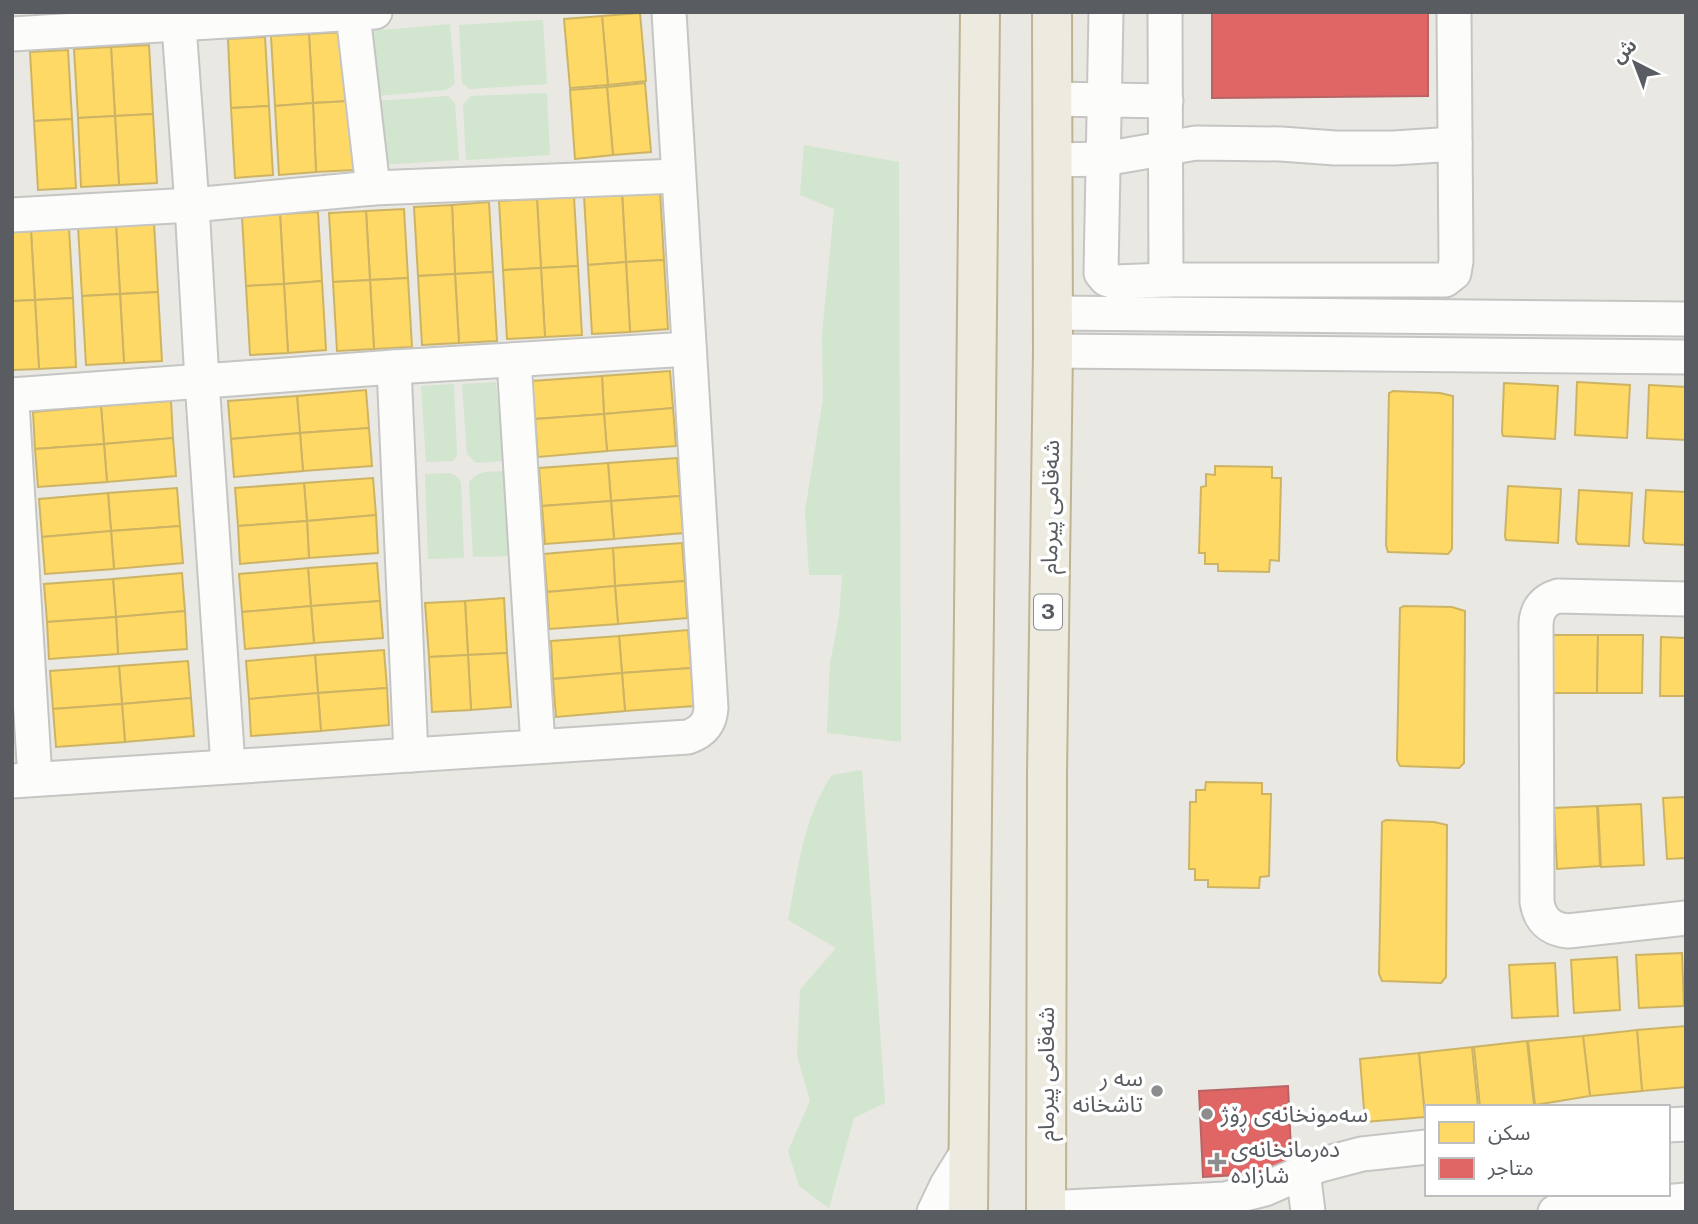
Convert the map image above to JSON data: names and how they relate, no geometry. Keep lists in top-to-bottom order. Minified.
{"streets":{"highway":["شەقامی پیرمام","3"]},"places":{"other":["سه ر تاشخانه","سەمونخانەی ڕۆژ"],"health":["دەرمانخانەی شازادە"]},"legend":["سكن","متاجر"],"north":"top left"}
